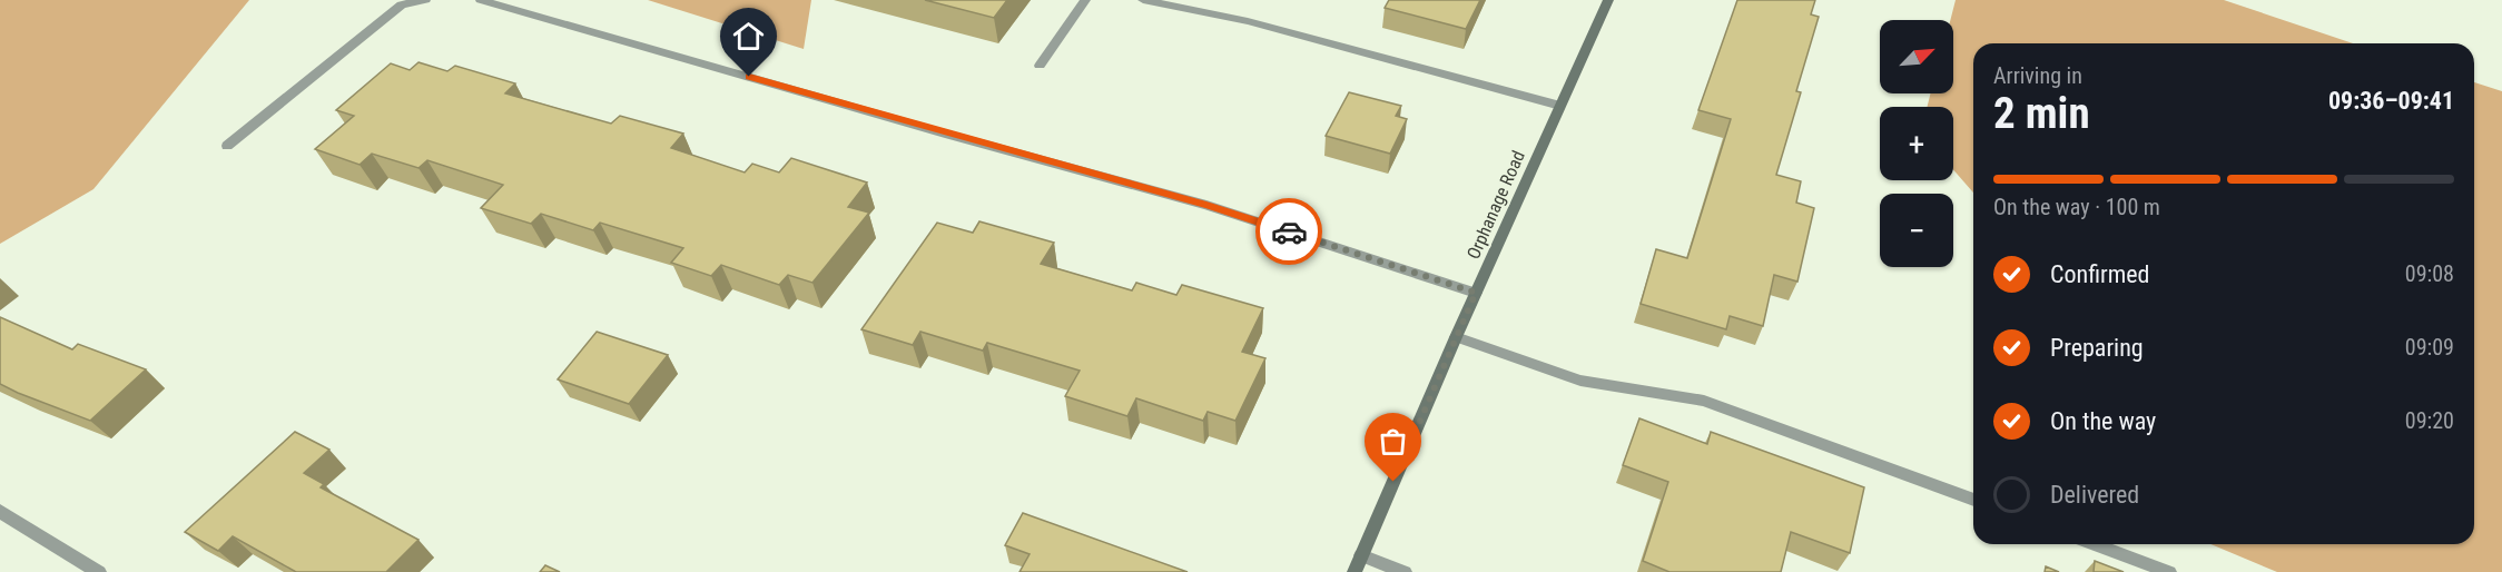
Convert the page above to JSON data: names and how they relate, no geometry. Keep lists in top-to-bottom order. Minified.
{"streets":{"main road":["Orphanage Road"]},"north":"top right","page":{"map_buttons":["+","−"],"heading":["2 min","Arriving in","09:36–09:41"],"bar":"On the way · 100 m","list":[["Confirmed","09:08"],["Preparing","09:09"],["On the way","09:20"],"Delivered"]}}
